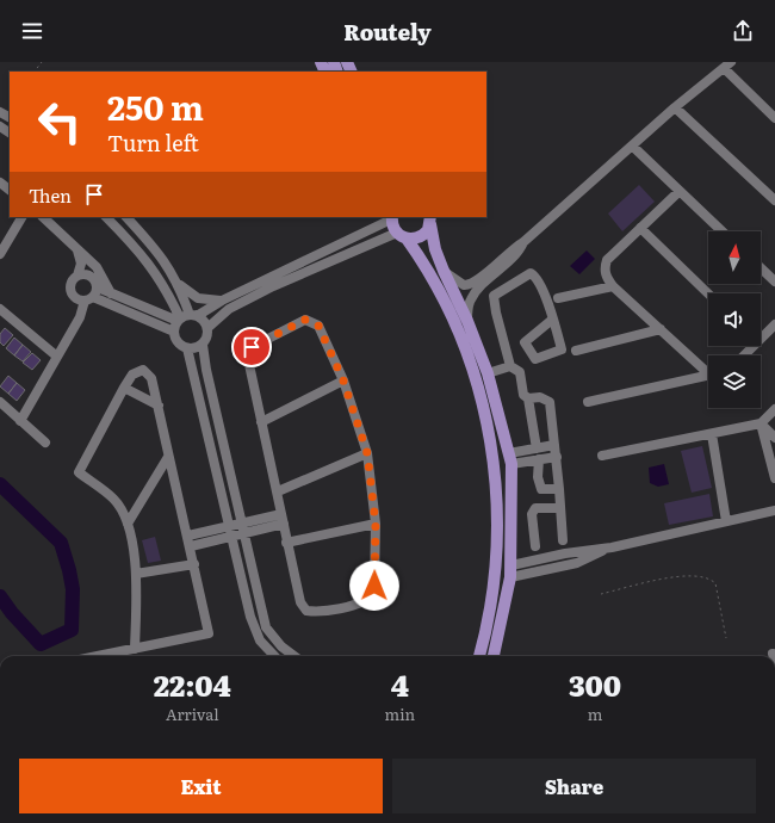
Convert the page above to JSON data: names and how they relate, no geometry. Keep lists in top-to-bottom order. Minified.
{"north":"top","page":{"header":"Routely","turn":["250 m","Turn left"],"then":"Then","eta":["22:04","Arrival","4","min","300","m"],"buttons":["Exit","Share"]}}
